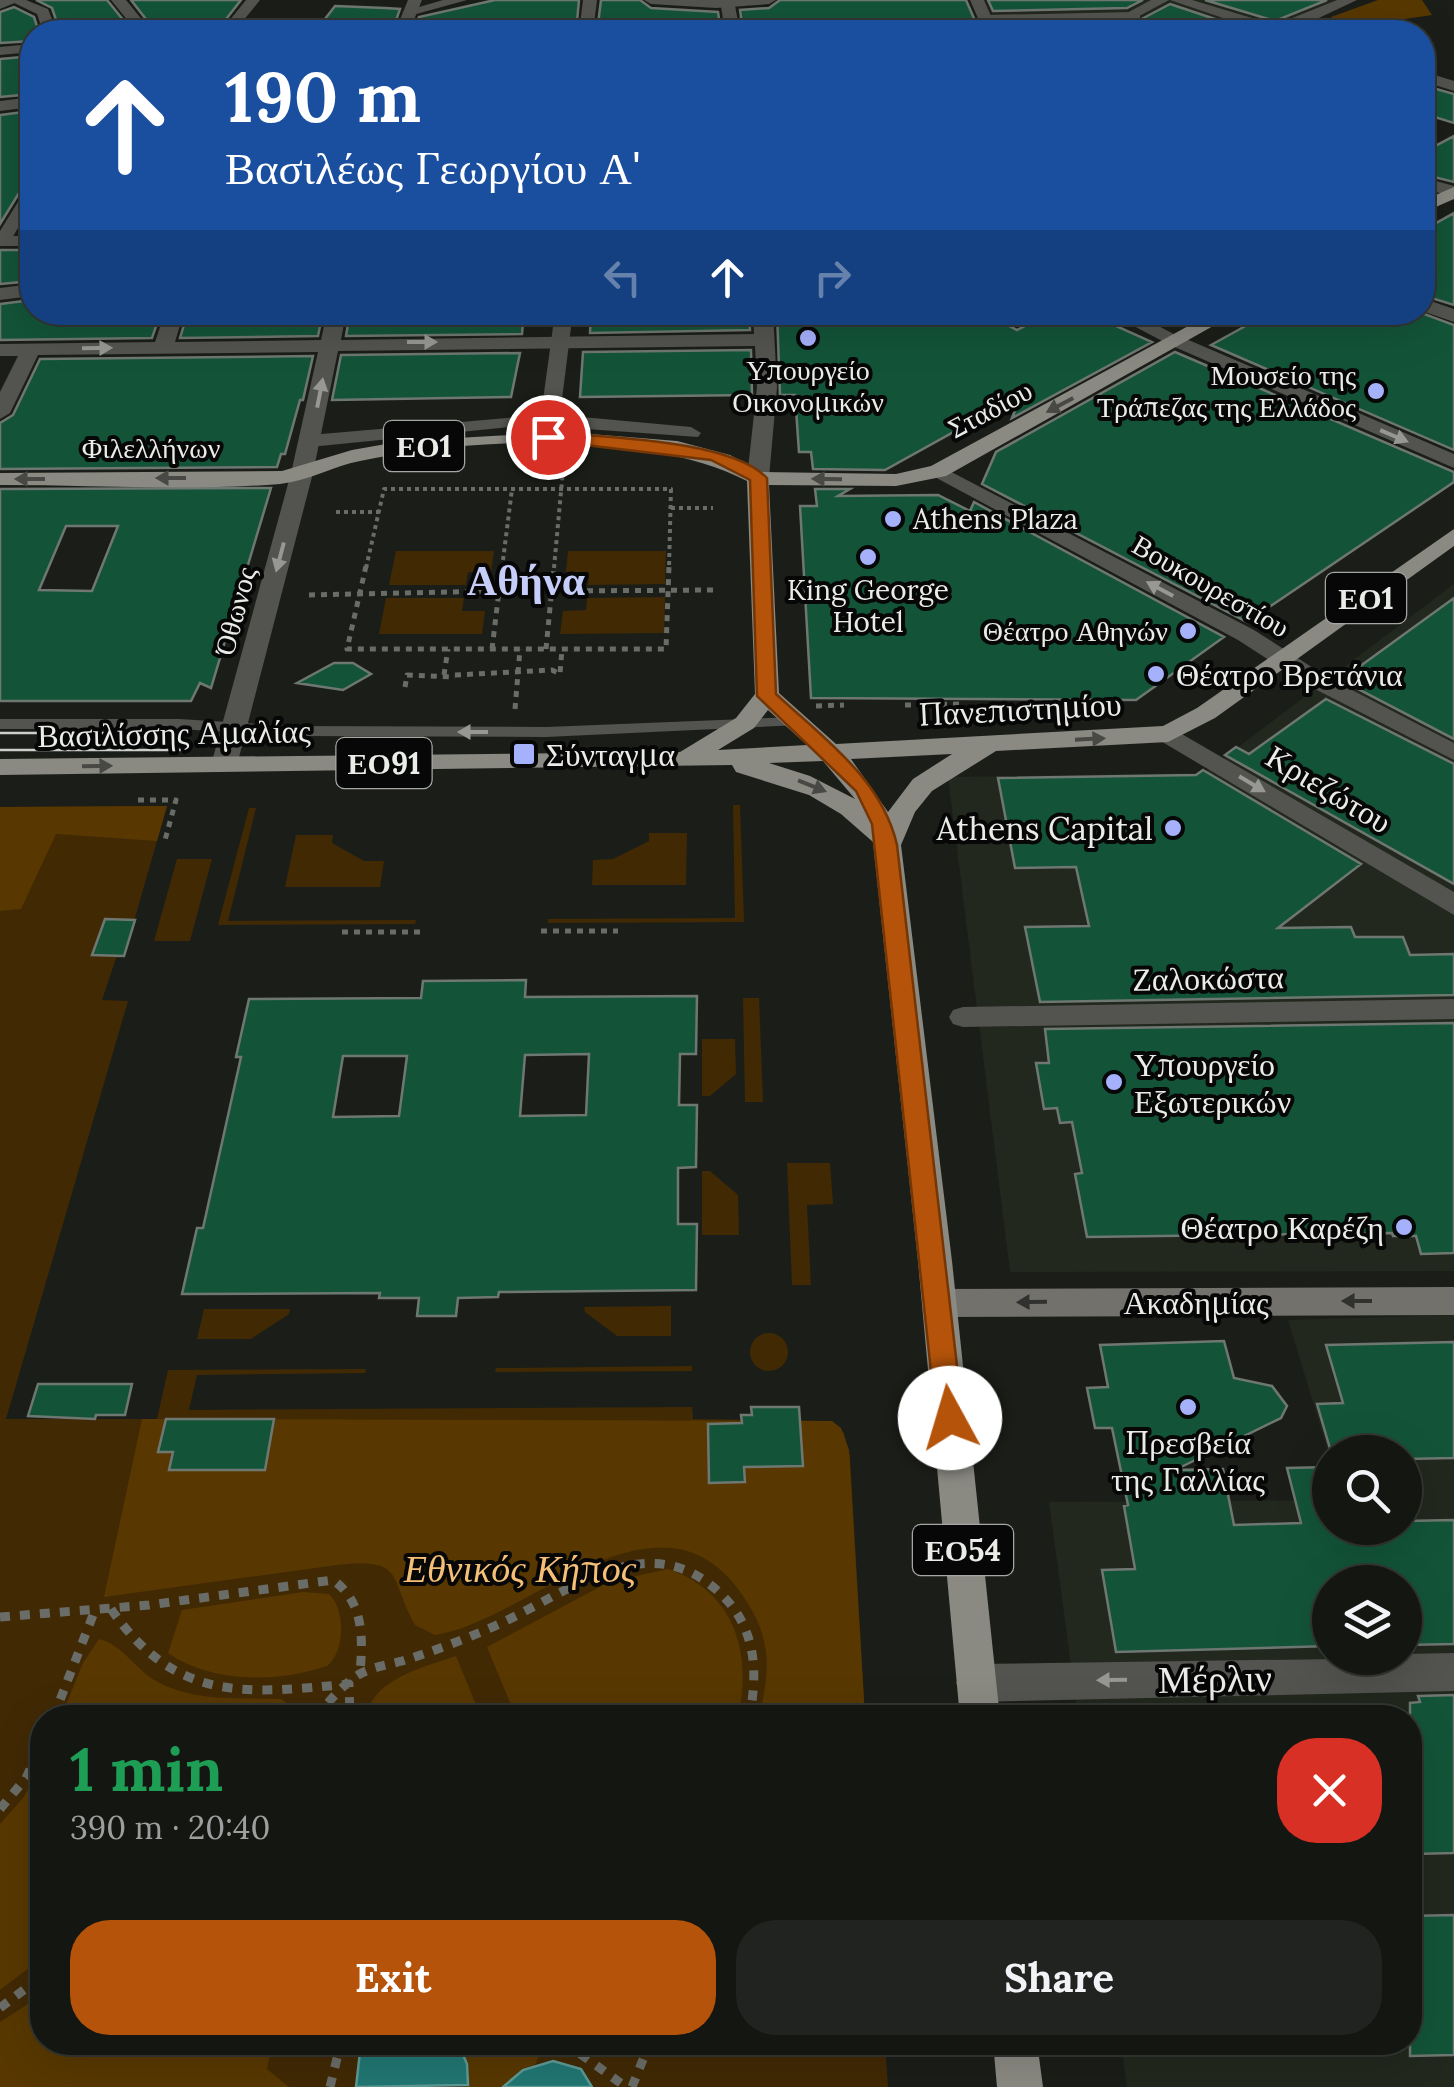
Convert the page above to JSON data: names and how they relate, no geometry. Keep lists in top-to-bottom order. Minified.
{"streets":{"main road":["Σταδίου","ΕΟ1","Φιλελλήνων","Πανεπιστημίου","Βασιλίσσης Αμαλίας","ΕΟ91","Ακαδημίας","ΕΟ54"],"street":["Βουκουρεστίου","Όθωνος","Κριεζώτου","Ζαλοκώστα","Μέρλιν"]},"crossings":[["Σταδίου","ΕΟ1"],["Σταδίου","Βουκουρεστίου"],["ΕΟ1","Φιλελλήνων"],["ΕΟ1","Όθωνος"],["Φιλελλήνων","Όθωνος"],["Βουκουρεστίου","Πανεπιστημίου"],["Όθωνος","Βασιλίσσης Αμαλίας"],["Πανεπιστημίου","Βασιλίσσης Αμαλίας"],["Πανεπιστημίου","Κριεζώτου"],["Πανεπιστημίου","ΕΟ54"],["Βασιλίσσης Αμαλίας","ΕΟ54"],["Ακαδημίας","ΕΟ54"],["ΕΟ54","Μέρλιν"]],"one_way":["Σταδίου","Φιλελλήνων","Κριεζώτου","Ακαδημίας","Μέρλιν"],"districts":["Αθήνα"],"parks":["Εθνικός Κήπος"],"places":{"other":["Υπουργείο Οικονομικών","Μουσείο της Τράπεζας της Ελλάδος","Athens Plaza","King George Hotel","Θέατρο Αθηνών","Θέατρο Βρετάνια","Athens Capital","Υπουργείο Εξωτερικών","Θέατρο Καρέζη","Πρεσβεία της Γαλλίας"],"transit":["Σύνταγμα"]},"page":{"turn":["190 m","Βασιλέως Γεωργίου Α'"],"heading":["1 min","390 m · 20:40"],"buttons":["Exit","Share"]}}
